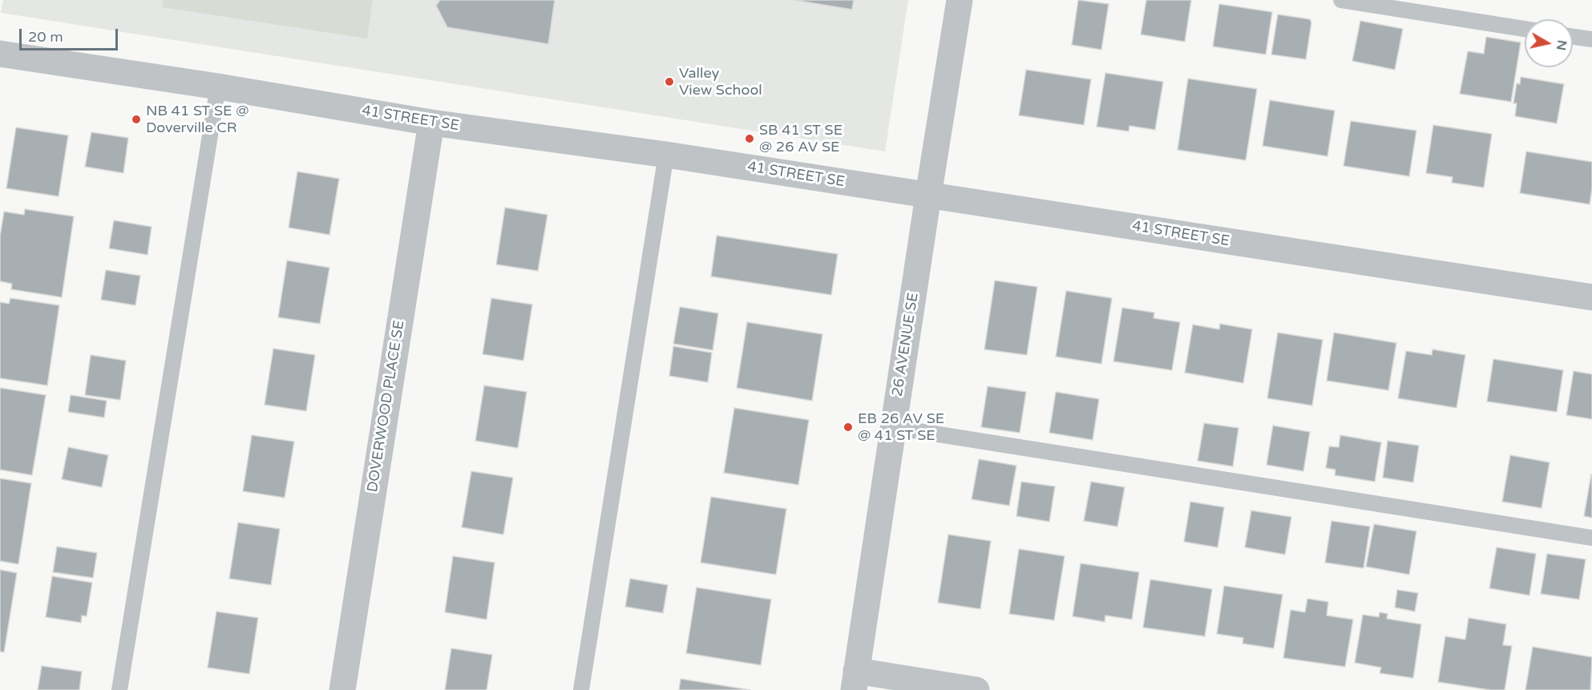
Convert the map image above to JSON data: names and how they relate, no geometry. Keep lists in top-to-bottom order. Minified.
{"streets":{"street":["41 STREET SE","26 AVENUE SE","DOVERWOOD PLACE SE"]},"crossings":[["41 STREET SE","26 AVENUE SE"],["41 STREET SE","DOVERWOOD PLACE SE"]],"places":["Valley View School","NB 41 ST SE @ Doverville CR","SB 41 ST SE @ 26 AV SE","EB 26 AV SE @ 41 ST SE"],"scale_bar":"20 m","north":"right"}
